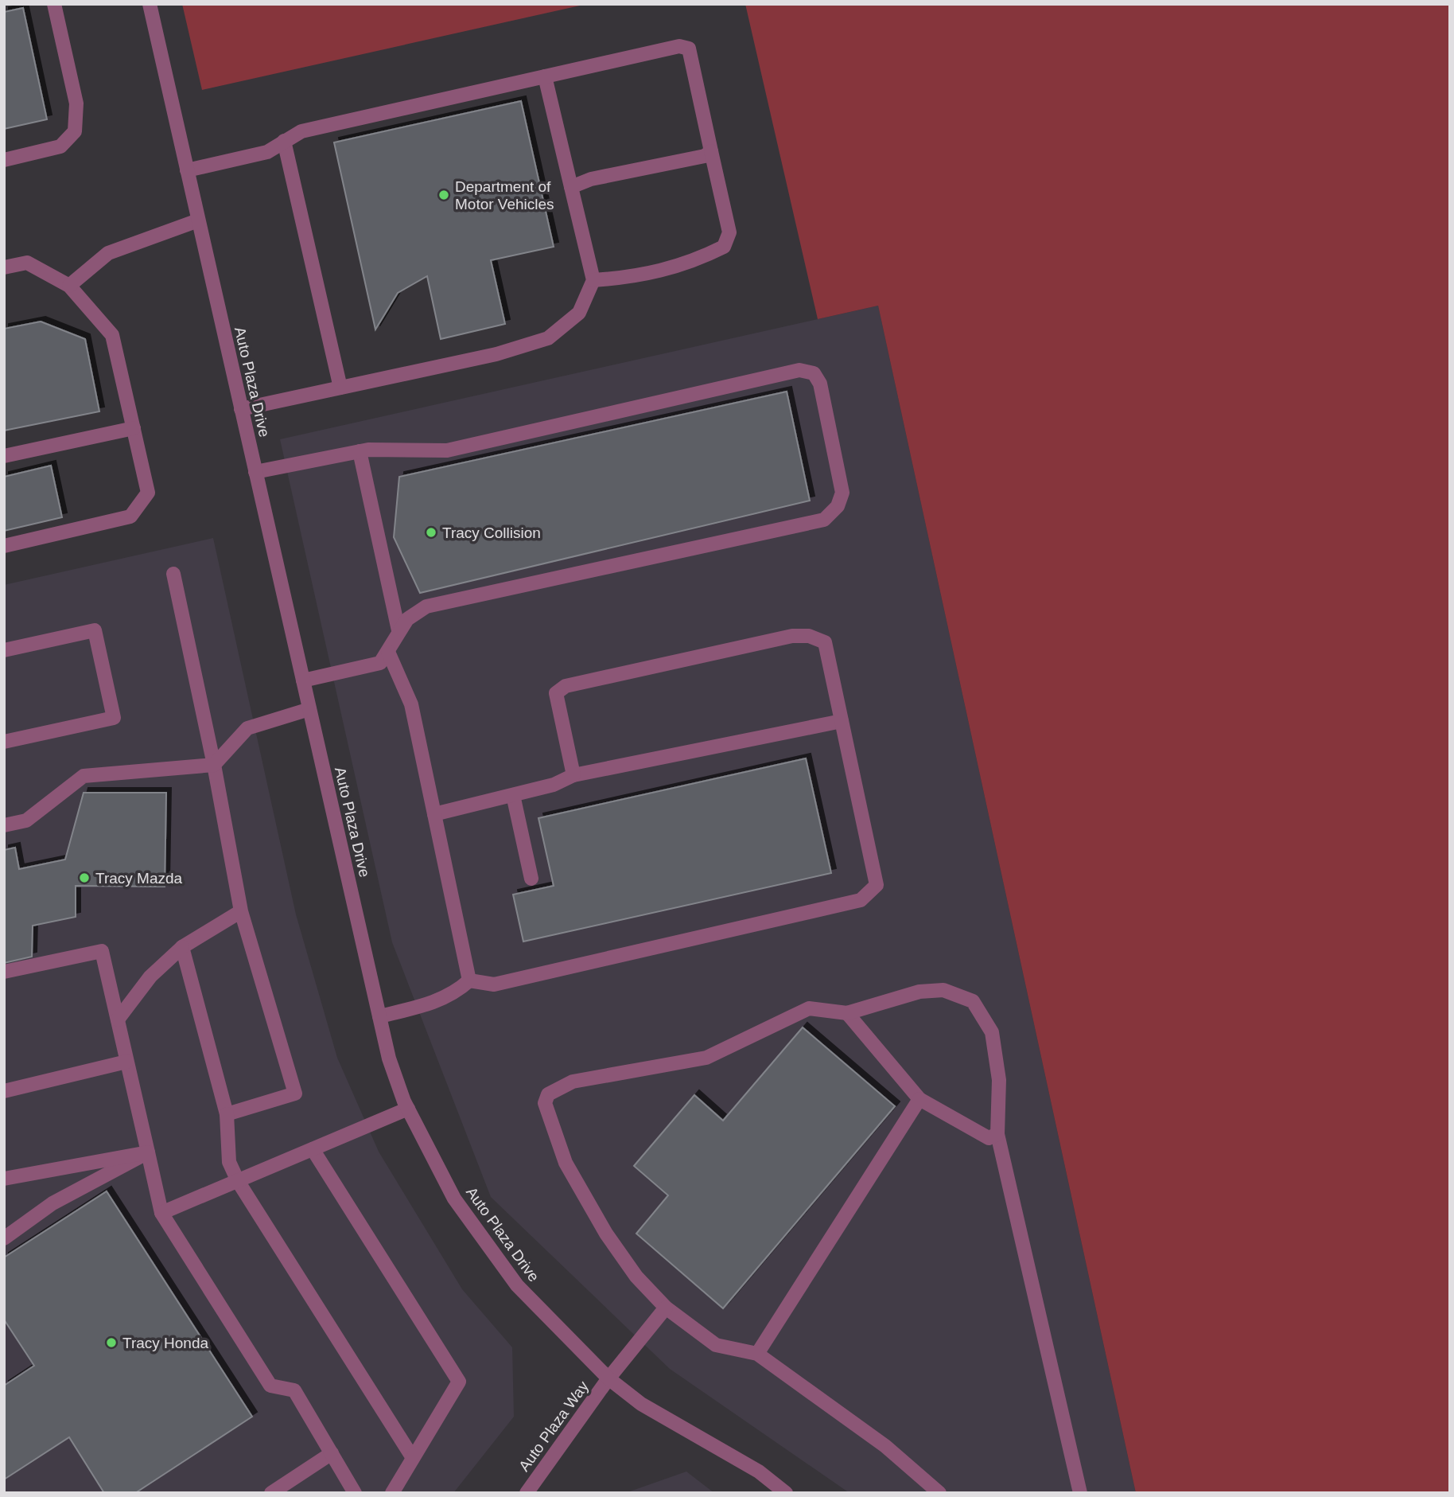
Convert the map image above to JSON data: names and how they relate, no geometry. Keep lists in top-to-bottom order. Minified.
{"streets":{"street":["Auto Plaza Drive","Auto Plaza Way"]},"crossings":[["Auto Plaza Drive","Auto Plaza Way"]],"places":["Department of Motor Vehicles","Tracy Collision","Tracy Mazda","Tracy Honda"]}
